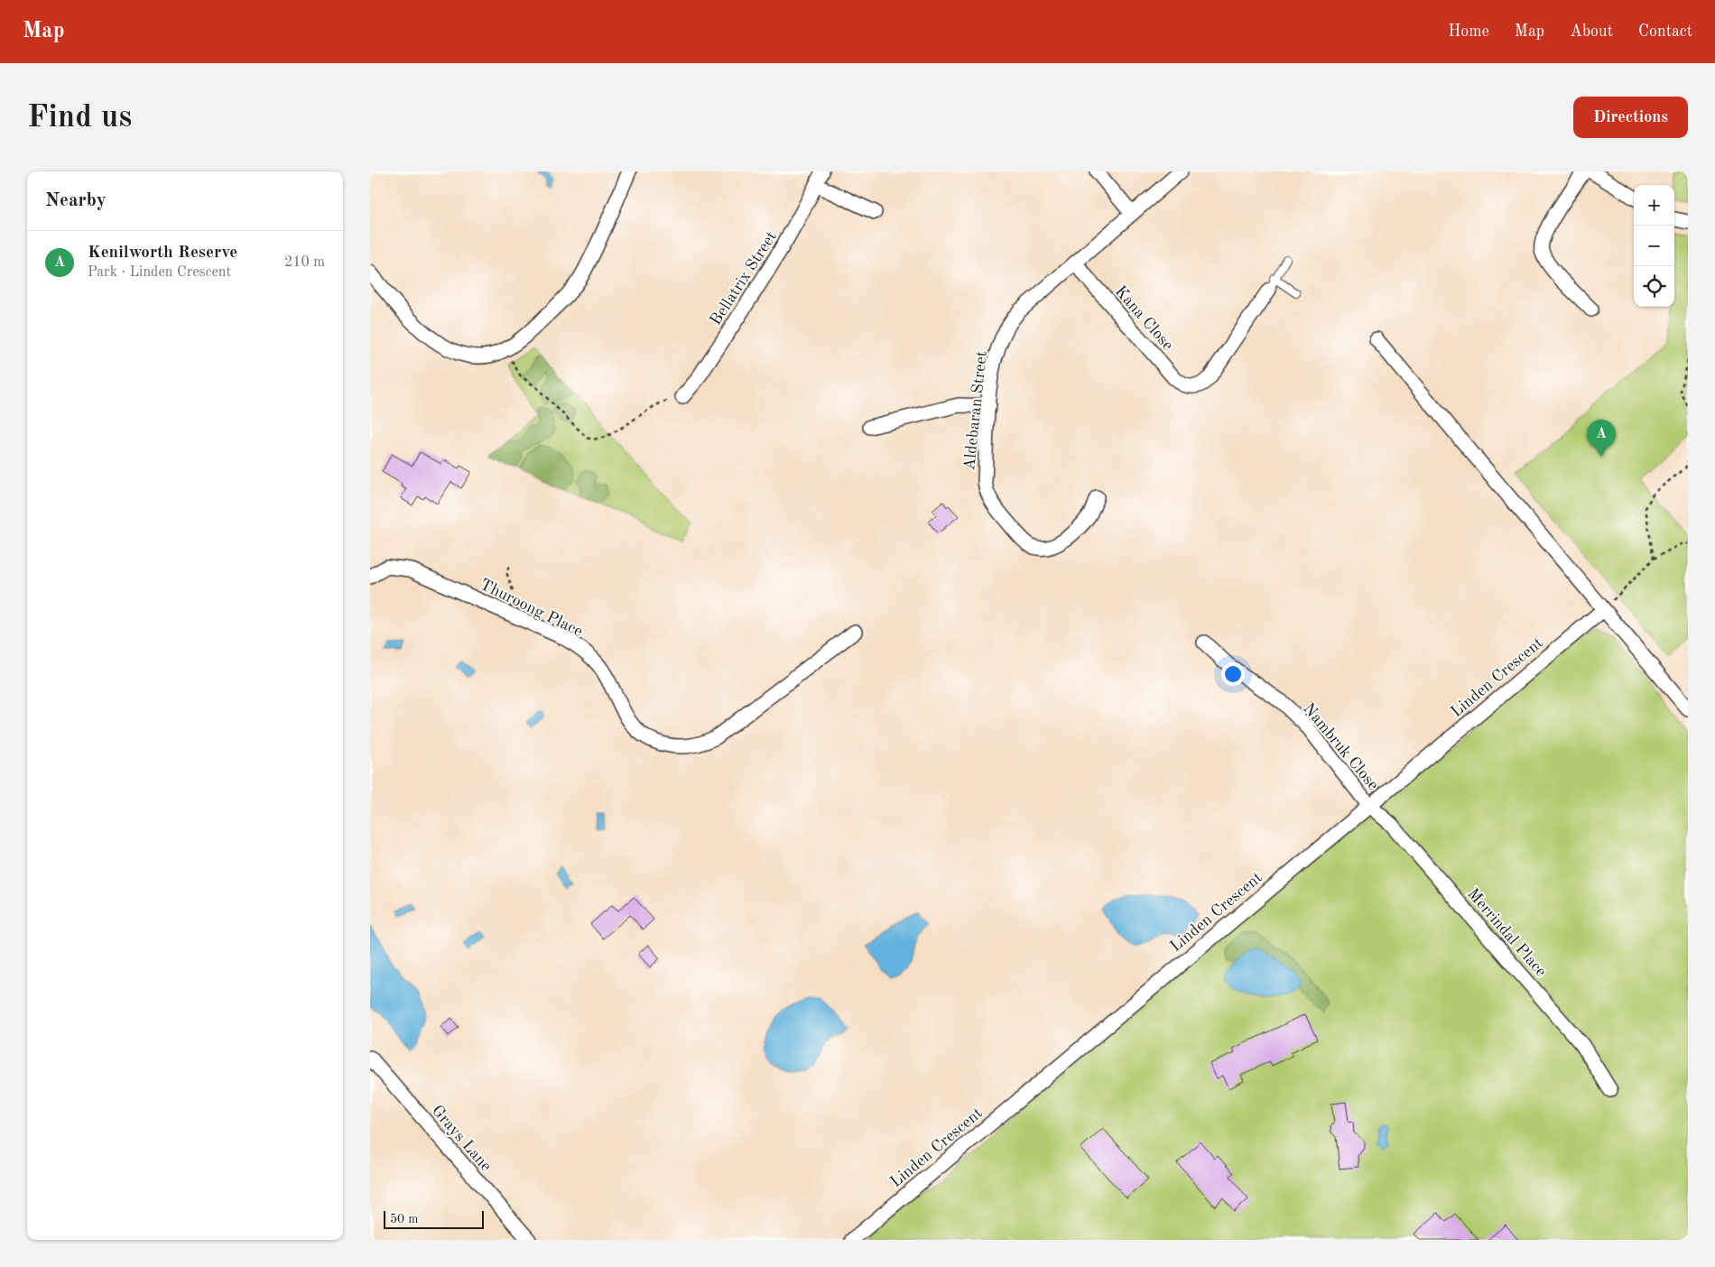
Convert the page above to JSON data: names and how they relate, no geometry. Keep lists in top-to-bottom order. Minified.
{"streets":{"street":["Bellatrix Street","Kana Close","Aldebaran Street","Thuroong Place","Linden Crescent","Nambruk Close","Merrindal Place","Grays Lane"]},"crossings":[["Kana Close","Aldebaran Street"],["Linden Crescent","Nambruk Close"],["Linden Crescent","Merrindal Place"],["Nambruk Close","Merrindal Place"]],"scale_bar":"50 m","page":{"header":"Map","nav":["Home","Map","About","Contact"],"buttons":"Directions","title":"Find us","heading":"Nearby","map_buttons":["+","−"],"list":[{"mark":"A","name":"Kenilworth Reserve","note":"Park · Linden Crescent","value":"210 m"}],"pins":"A","scale":"50 m"}}
